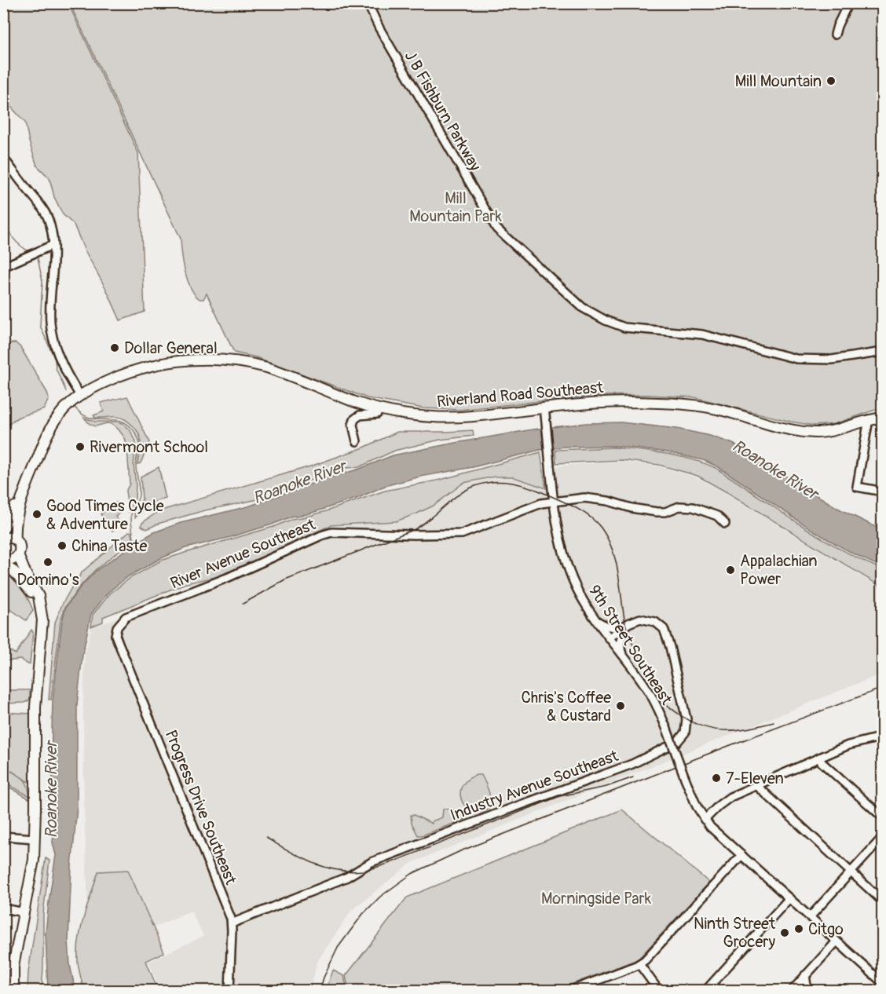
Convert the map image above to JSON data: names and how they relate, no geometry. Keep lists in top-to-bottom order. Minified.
{"streets":{"main road":["Riverland Road Southeast"],"street":["J B Fishburn Parkway","River Avenue Southeast","9th Street Southeast","Industry Avenue Southeast","Progress Drive Southeast"]},"crossings":[["Riverland Road Southeast","9th Street Southeast"],["River Avenue Southeast","9th Street Southeast"],["River Avenue Southeast","Progress Drive Southeast"],["9th Street Southeast","Industry Avenue Southeast"],["Industry Avenue Southeast","Progress Drive Southeast"]],"water":["Roanoke River"],"parks":["Mill Mountain Park","Morningside Park"],"places":["Mill Mountain","Dollar General","Rivermont School","Good Times Cycle & Adventure","China Taste","Domino's","Appalachian Power","Chris's Coffee & Custard","7-Eleven","Citgo","Ninth Street Grocery"]}
